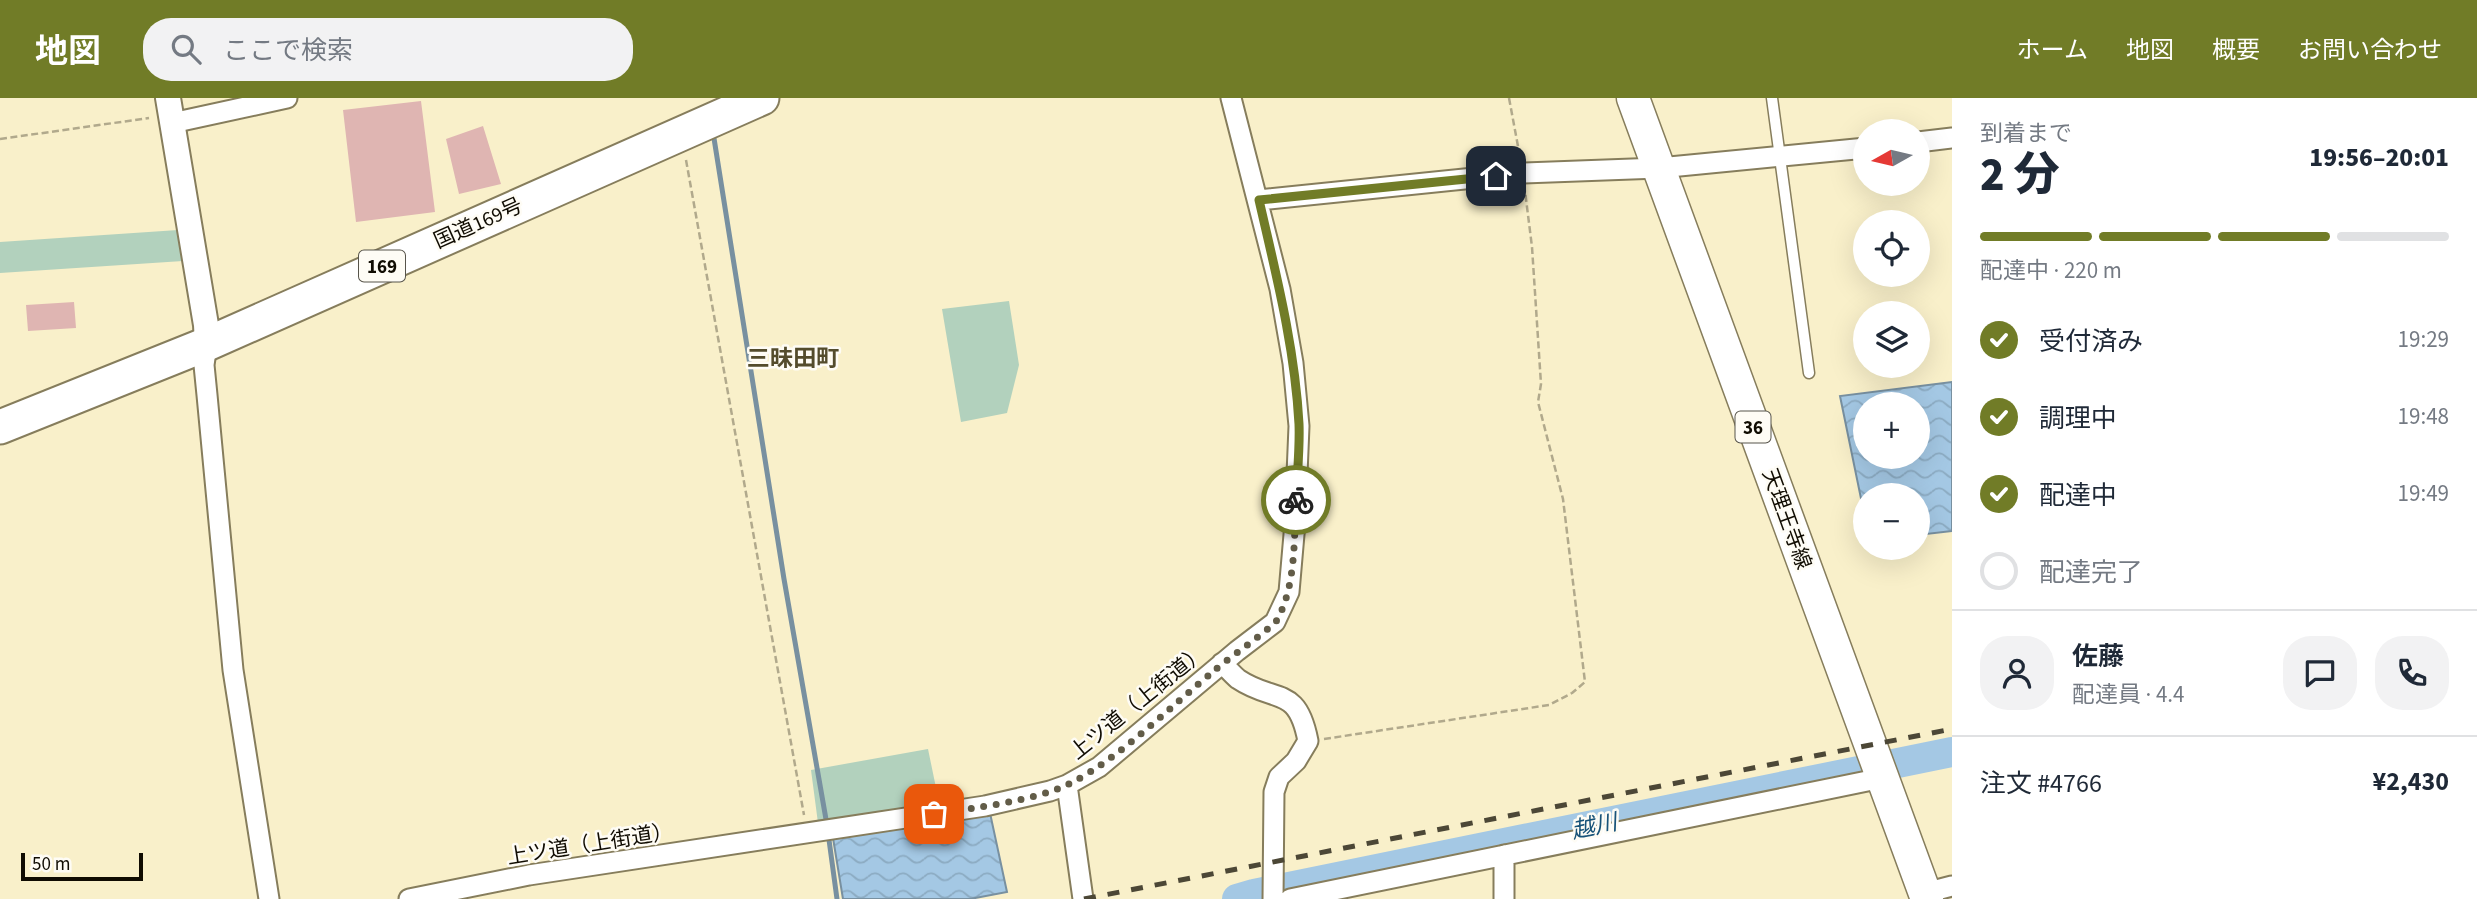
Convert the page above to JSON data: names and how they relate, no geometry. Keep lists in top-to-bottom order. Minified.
{"streets":{"highway":["国道169号","169"],"main road":["36","天理王寺線"],"street":["上ツ道（上街道）"]},"districts":["三昧田町"],"water":["越川"],"scale_bar":"50 m","north":"left","page":{"header":"地図","search":"ここで検索","nav":["ホーム","地図","概要","お問い合わせ"],"heading":["2 分","到着まで","19:56–20:01"],"panel":["佐藤","配達員 · 4.4","注文 #4766","¥2,430"],"map_buttons":["+","−"],"bar":"配達中 · 220 m","list":[["受付済み","19:29"],["調理中","19:48"],["配達中","19:49"],"配達完了"],"scale":"50 m"}}
